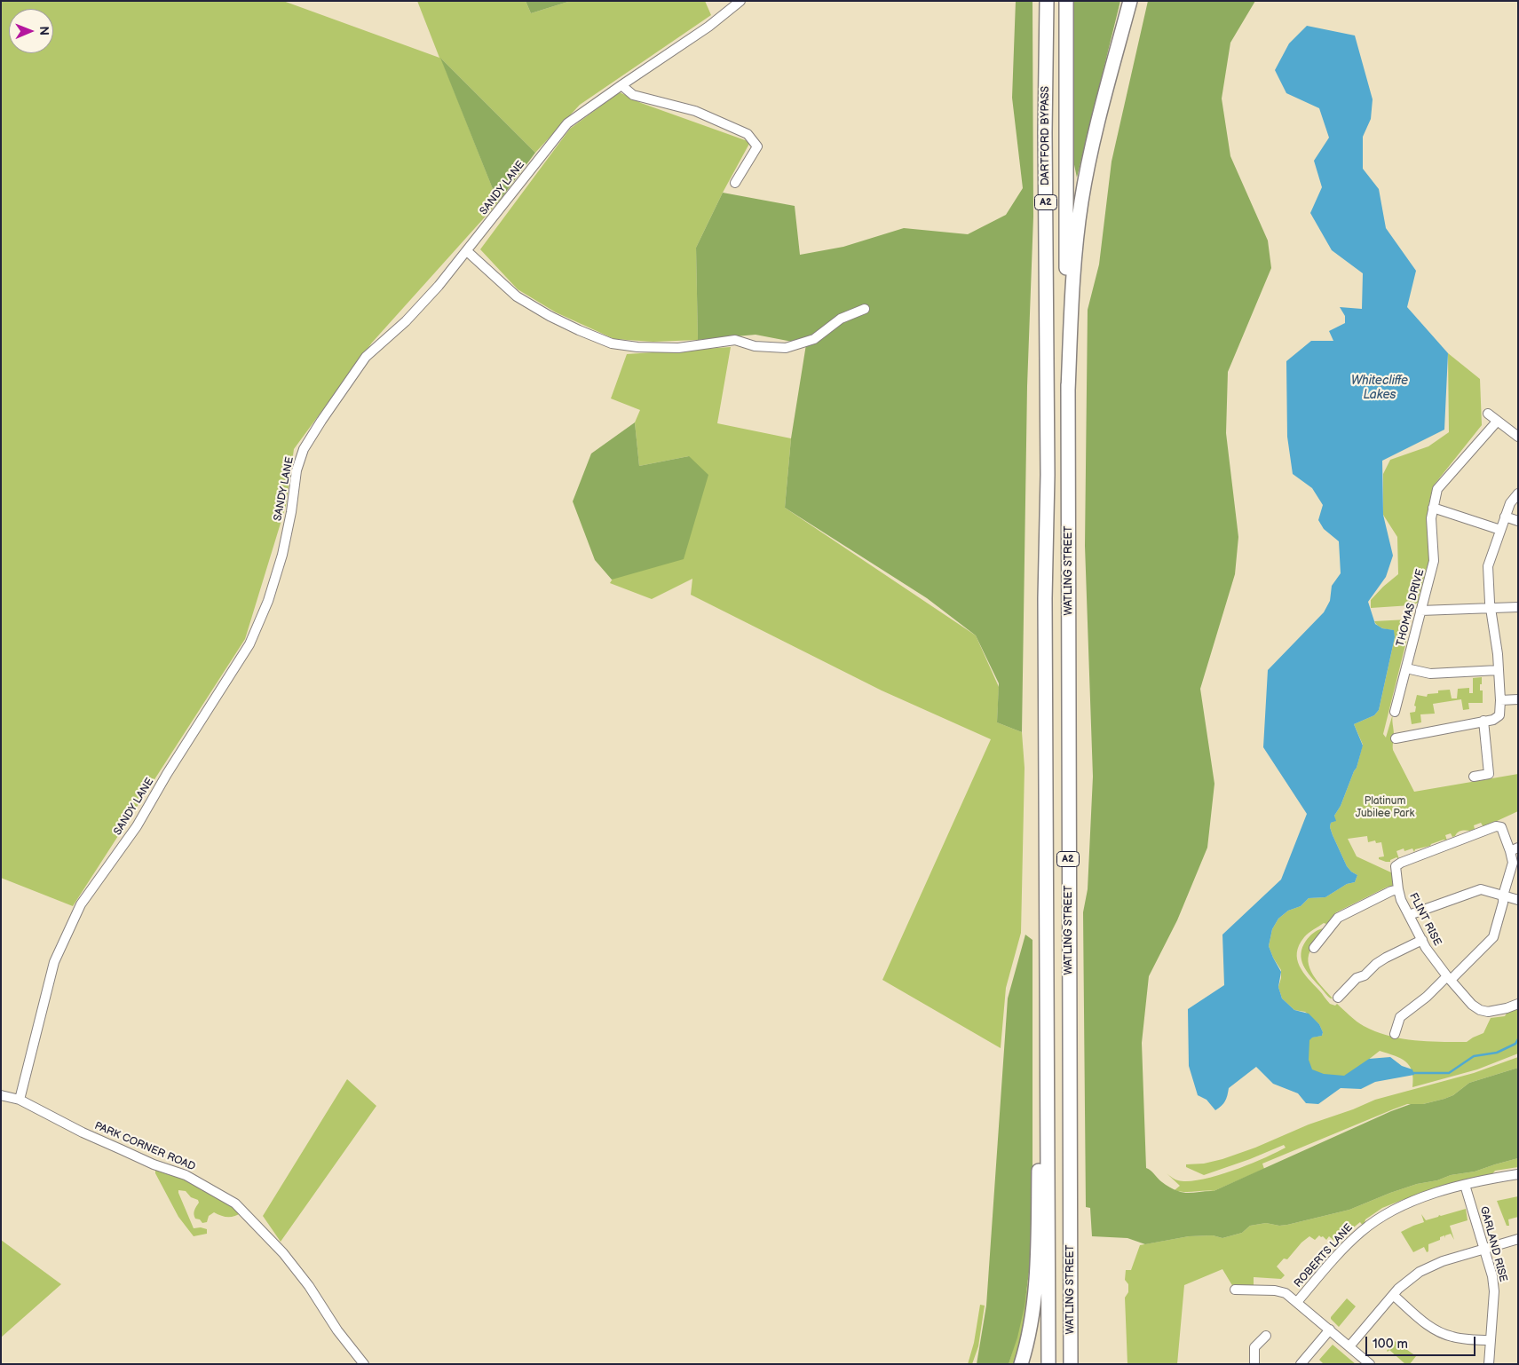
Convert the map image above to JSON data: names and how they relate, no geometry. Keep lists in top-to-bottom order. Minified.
{"streets":{"highway":["DARTFORD BYPASS","A2","WATLING STREET"],"street":["SANDY LANE","THOMAS DRIVE","FLINT RISE","PARK CORNER ROAD","GARLAND RISE","ROBERTS LANE"]},"crossings":[["DARTFORD BYPASS","A2"],["DARTFORD BYPASS","WATLING STREET"],["SANDY LANE","PARK CORNER ROAD"],["A2","WATLING STREET"],["GARLAND RISE","ROBERTS LANE"]],"water":["Whitecliffe Lakes"],"parks":["Platinum Jubilee Park"],"scale_bar":"100 m","north":"right"}
